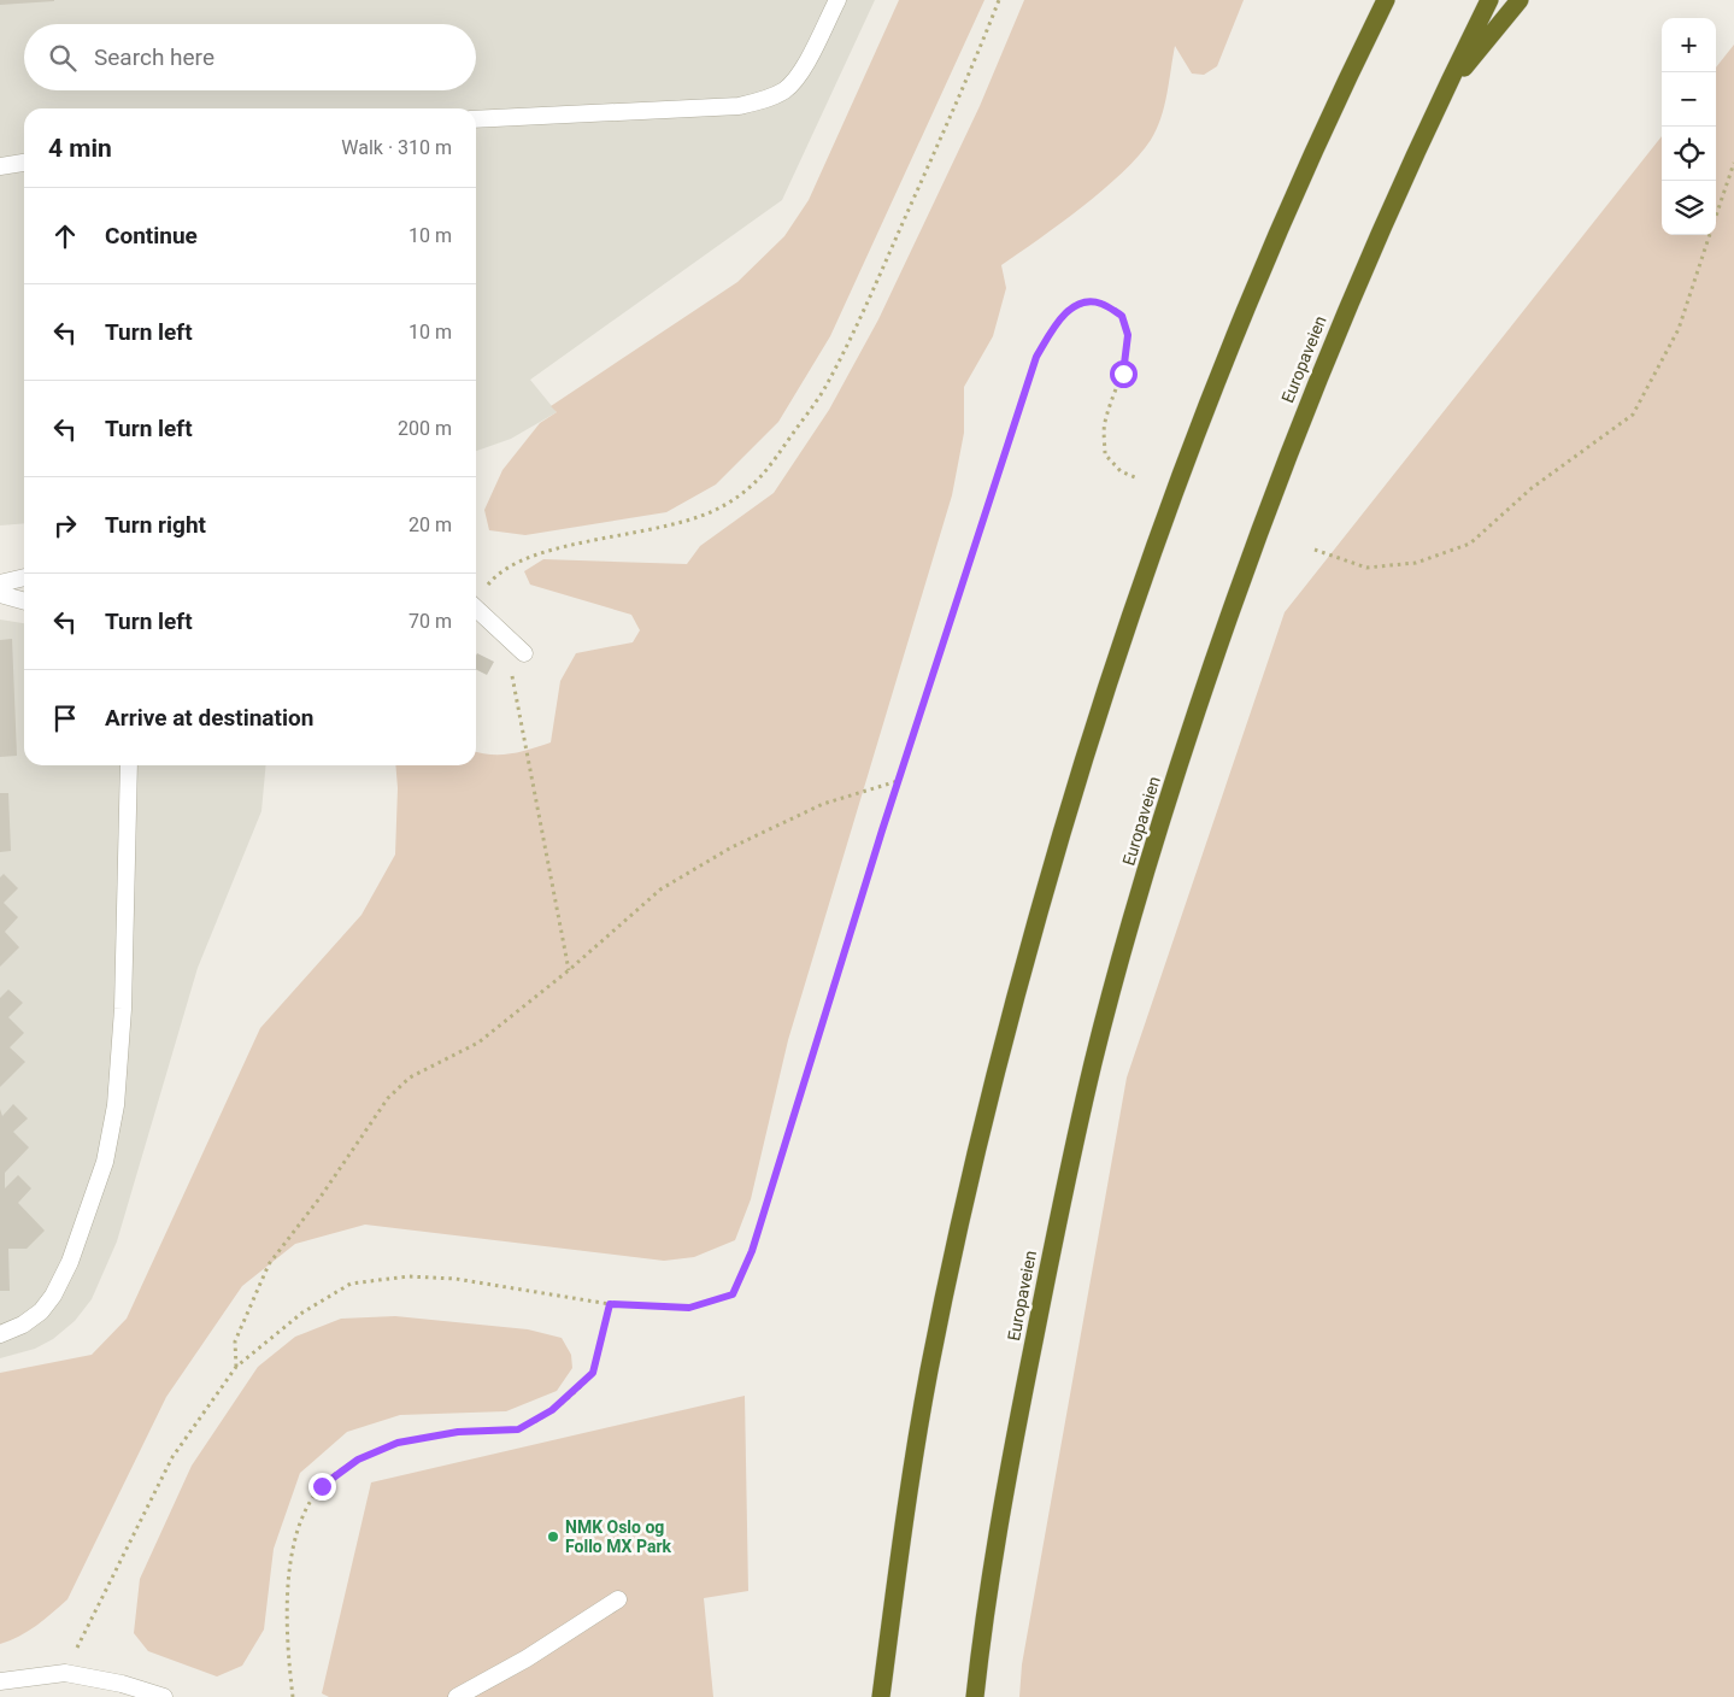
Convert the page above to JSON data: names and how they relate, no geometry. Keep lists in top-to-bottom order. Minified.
{"streets":{"highway":["Europaveien"]},"places":["NMK Oslo og Follo MX Park"],"page":{"map_buttons":["+","−"],"search":"Search here","heading":["4 min","Walk · 310 m"],"list":[["Continue","10 m"],["Turn left","10 m"],["Turn left","200 m"],["Turn right","20 m"],["Turn left","70 m"],"Arrive at destination"]}}
